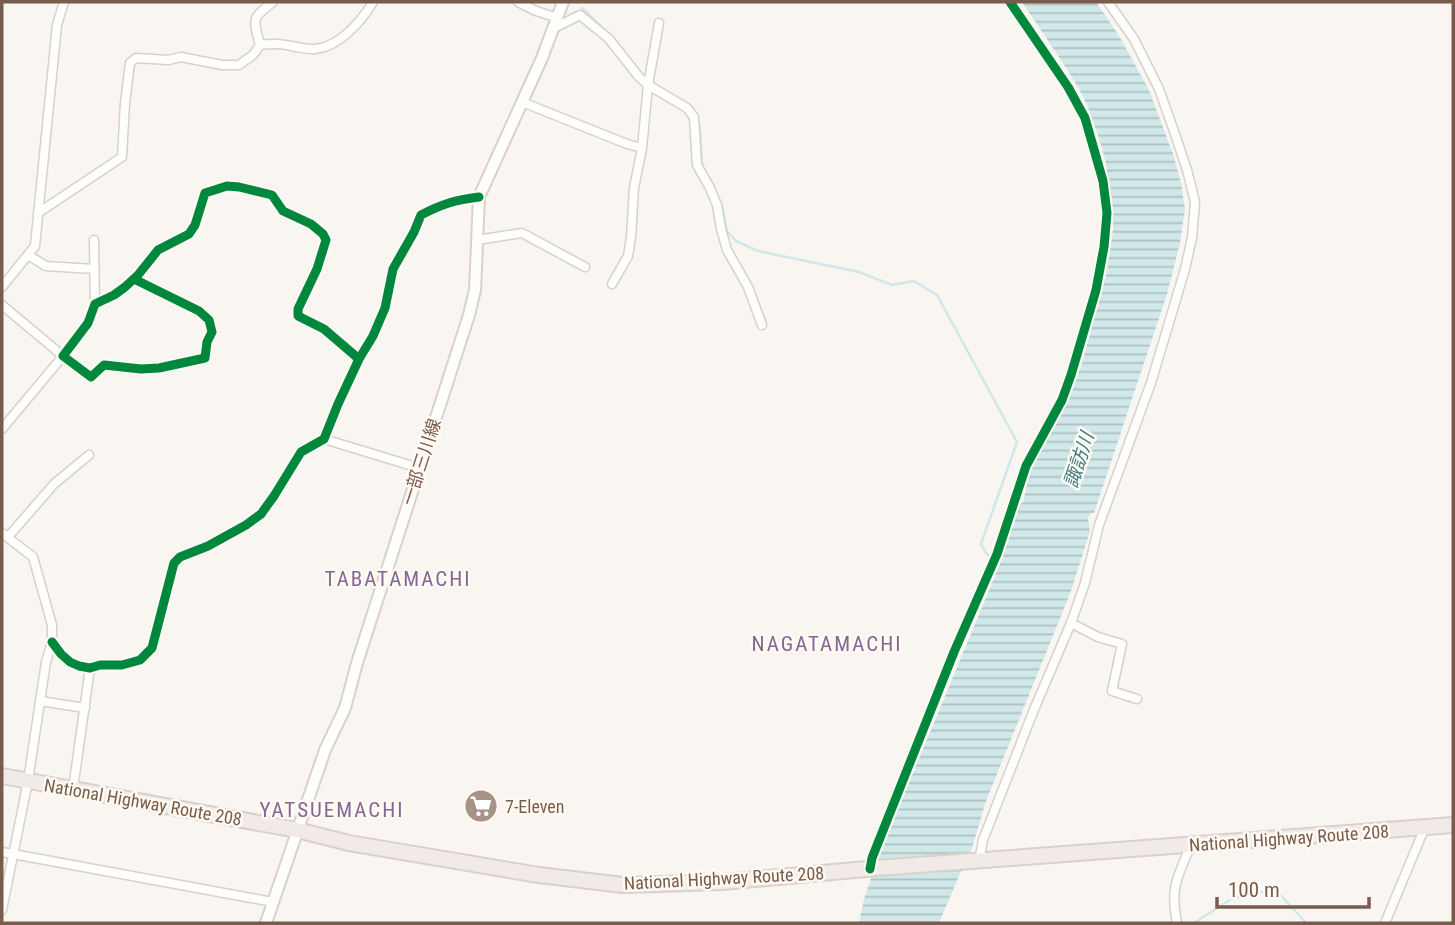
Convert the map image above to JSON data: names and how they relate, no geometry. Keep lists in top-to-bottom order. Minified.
{"streets":{"highway":["National Highway Route 208"],"main road":["一部三川線"]},"crossings":[["一部三川線","National Highway Route 208"]],"districts":["TABATAMACHI","NAGATAMACHI","YATSUEMACHI"],"water":["諏訪川"],"places":{"supermarket":["7-Eleven"]},"scale_bar":"100 m"}
